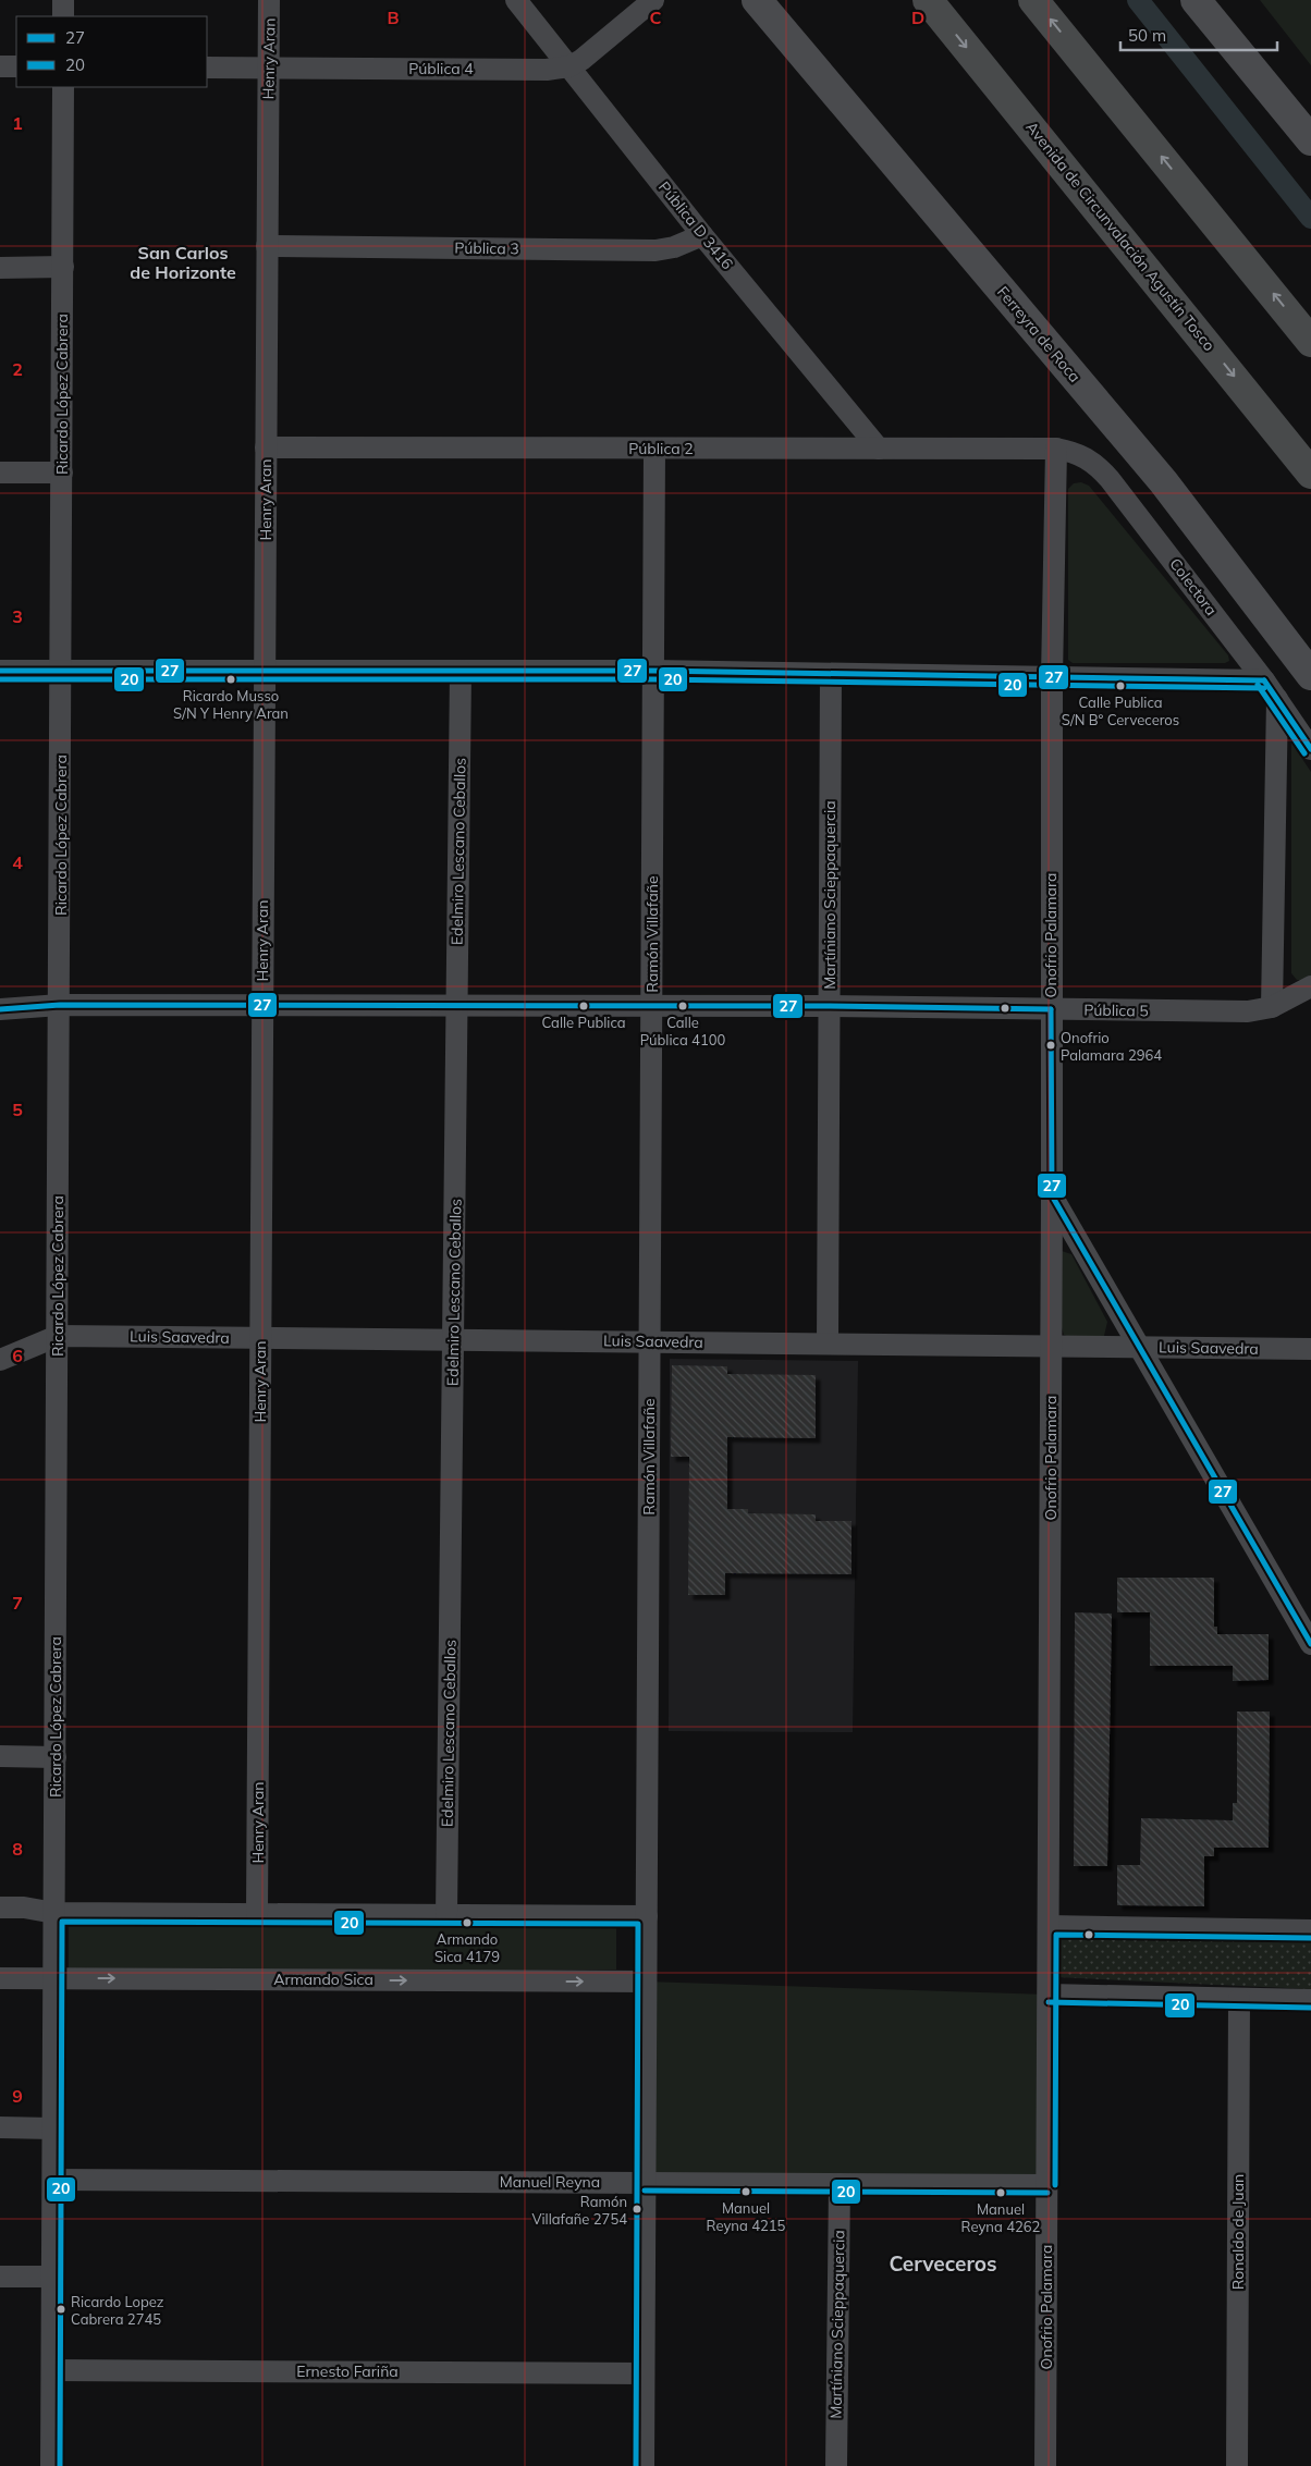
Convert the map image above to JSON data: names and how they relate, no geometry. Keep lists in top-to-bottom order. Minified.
{"streets":{"highway":["Avenida de Circunvalación Agustín Tosco"],"street":["Henry Aran","Pública 4","Pública D 3416","Pública 3","Ferreyra de Roca","Ricardo López Cabrera","Pública 2","Colectora","Edelmiro Lescano Ceballos","Martíniano Scieppaquercia","Ramón Villafañe","Onofrio Palamara","Pública 5","Luis Saavedra","Armando Sica","Manuel Reyna","Ronaldo de Juan","Ernesto Fariña"]},"crossings":[["Henry Aran","Pública 4"],["Henry Aran","Pública 3"],["Henry Aran","Pública 2"],["Henry Aran","Pública 5"],["Henry Aran","Luis Saavedra"],["Pública 4","Pública D 3416"],["Pública D 3416","Pública 3"],["Pública D 3416","Pública 2"],["Ricardo López Cabrera","Pública 5"],["Ricardo López Cabrera","Luis Saavedra"],["Ricardo López Cabrera","Armando Sica"],["Ricardo López Cabrera","Manuel Reyna"],["Ricardo López Cabrera","Ernesto Fariña"],["Pública 2","Colectora"],["Pública 2","Ramón Villafañe"],["Pública 2","Onofrio Palamara"],["Colectora","Onofrio Palamara"],["Edelmiro Lescano Ceballos","Pública 5"],["Edelmiro Lescano Ceballos","Luis Saavedra"],["Martíniano Scieppaquercia","Pública 5"],["Martíniano Scieppaquercia","Luis Saavedra"],["Martíniano Scieppaquercia","Manuel Reyna"],["Ramón Villafañe","Pública 5"],["Ramón Villafañe","Luis Saavedra"],["Ramón Villafañe","Armando Sica"],["Ramón Villafañe","Manuel Reyna"],["Ramón Villafañe","Ernesto Fariña"],["Onofrio Palamara","Pública 5"],["Onofrio Palamara","Luis Saavedra"],["Onofrio Palamara","Manuel Reyna"]],"districts":["San Carlos de Horizonte","Cerveceros"],"places":["Ricardo Musso S/N Y Henry Aran","Calle Publica S/N B° Cerveceros","Calle Publica","Calle Pública 4100","Onofrio Palamara 2964","Armando Sica 4179","Manuel Reyna 4215","Manuel Reyna 4262","Ramón Villafañe 2754","Ricardo Lopez Cabrera 2745"],"lines":["transit line 27","transit line 20"],"legend":["27","20"],"scale_bar":"50 m","grid":{"columns":["B","C","D"],"rows":["1","2","3","4","5","6","7","8","9"]}}
